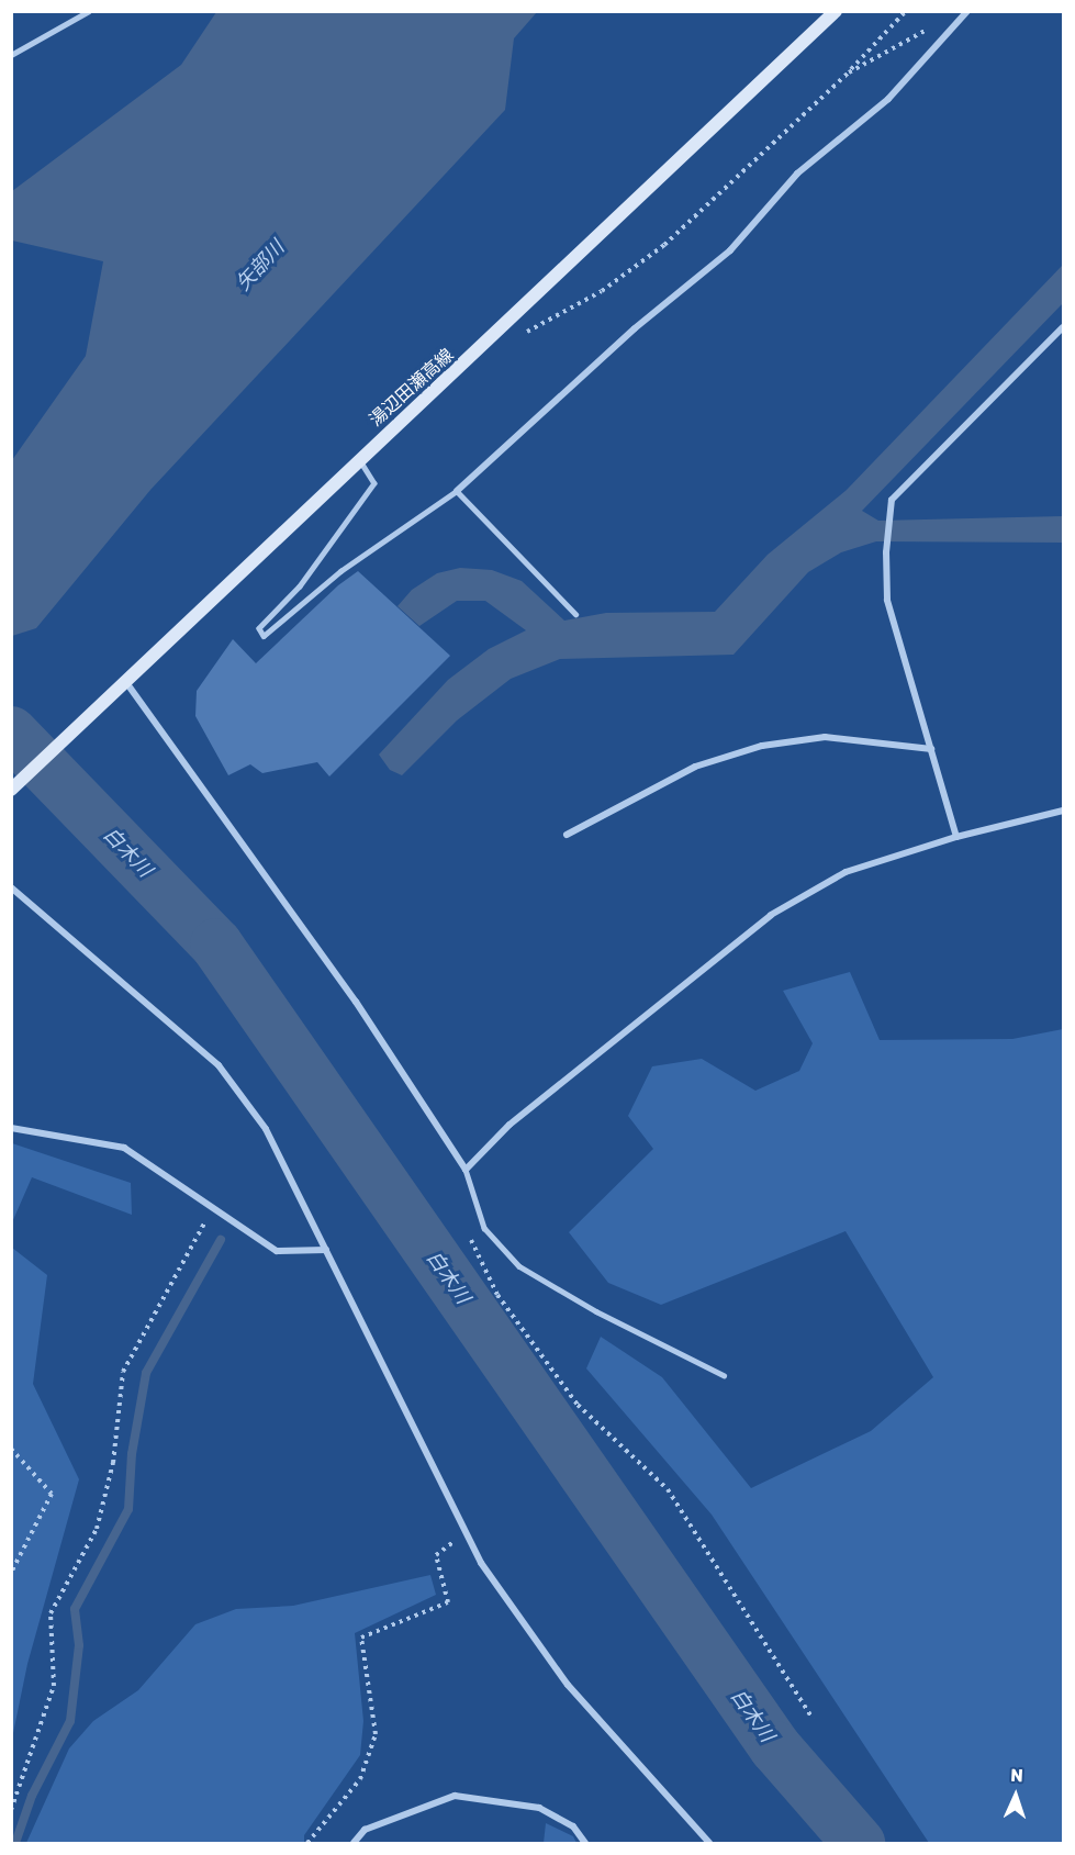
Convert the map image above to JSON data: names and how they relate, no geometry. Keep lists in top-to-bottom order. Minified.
{"streets":{"main road":["湯辺田瀬高線"]},"water":["矢部川","白木川"],"north":"top"}
